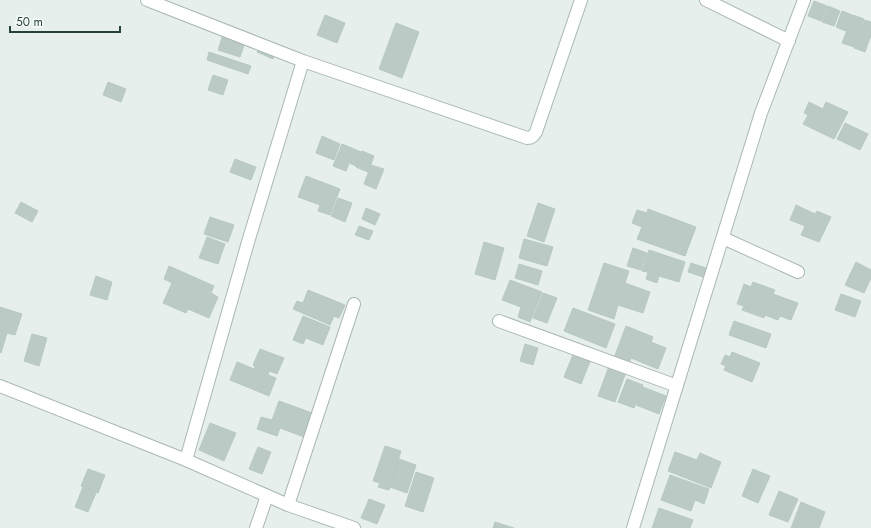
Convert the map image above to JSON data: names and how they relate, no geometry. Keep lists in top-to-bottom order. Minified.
{"scale_bar":"50 m"}
